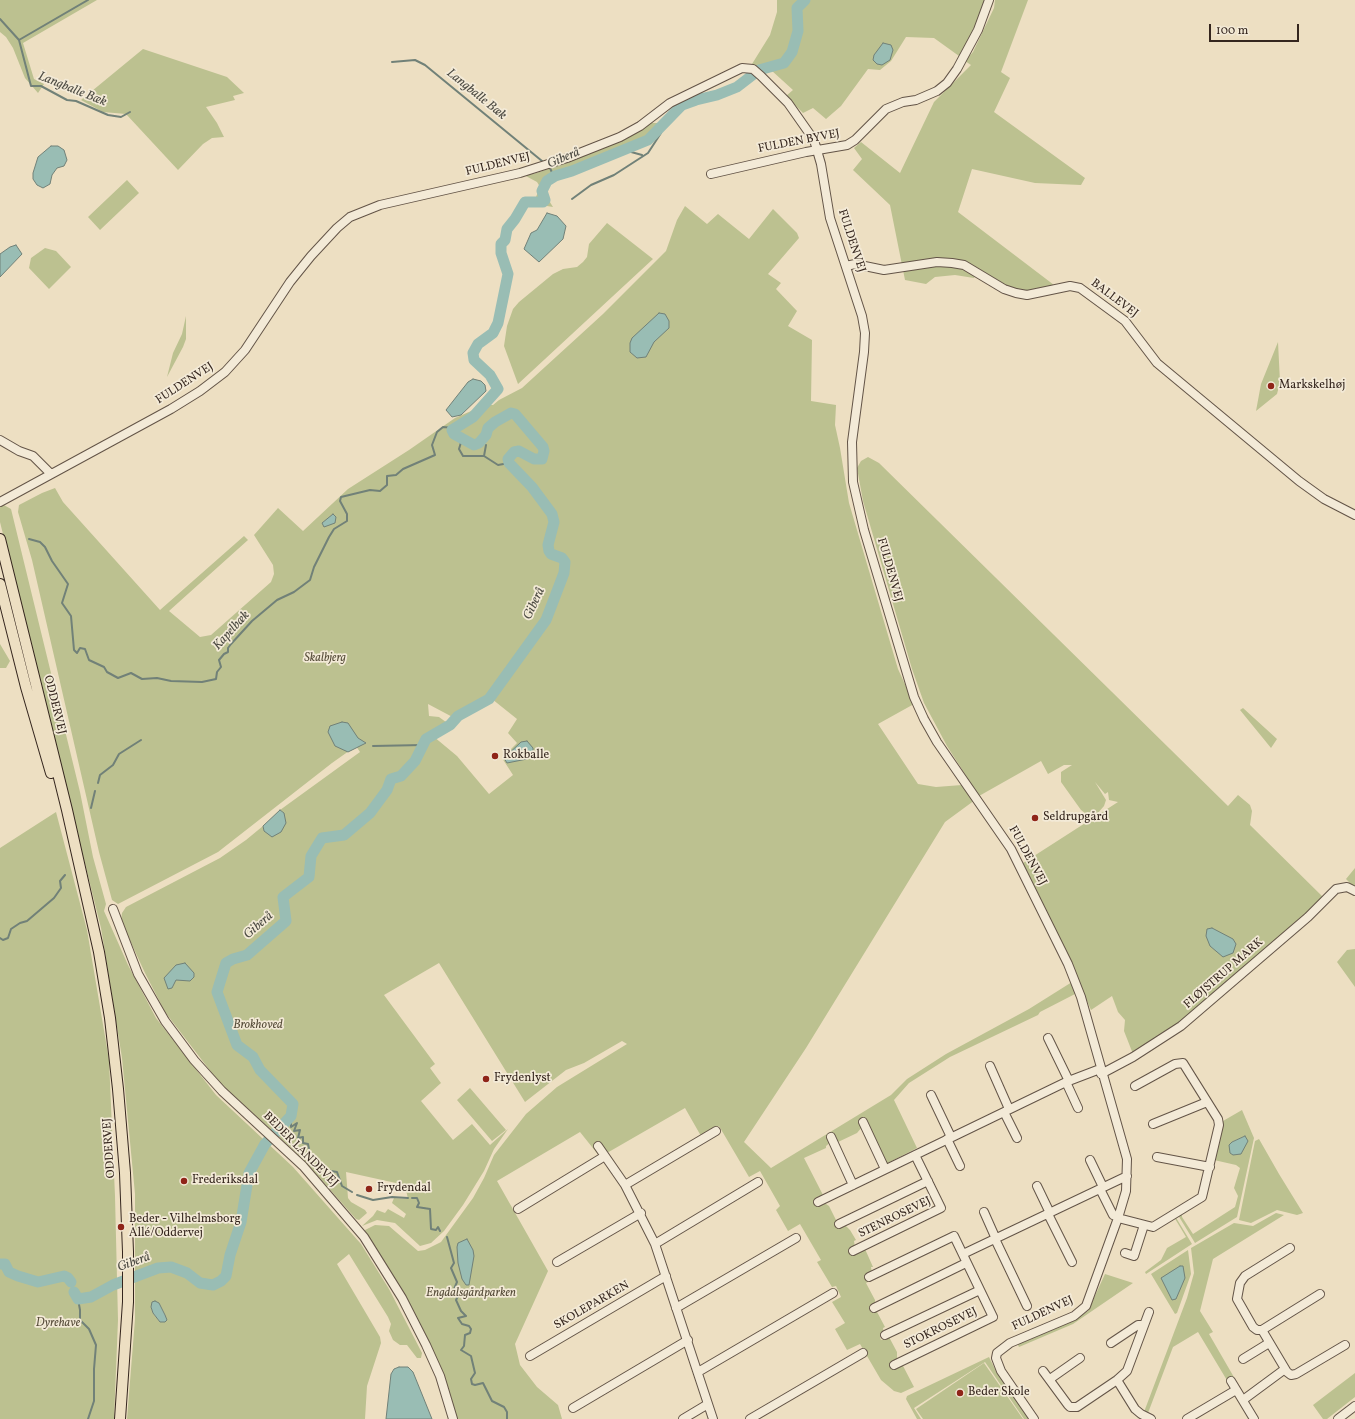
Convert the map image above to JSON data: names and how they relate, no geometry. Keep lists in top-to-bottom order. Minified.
{"streets":{"main road":["ODDERVEJ"],"street":["FULDEN BYVEJ","FULDENVEJ","BALLEVEJ","FLØJSTRUP MARK","BEDER LANDEVEJ","STENROSEVEJ","SKOLEPARKEN","STOKROSEVEJ"]},"crossings":[["FULDEN BYVEJ","FULDENVEJ"],["FULDENVEJ","BALLEVEJ"],["FULDENVEJ","FLØJSTRUP MARK"]],"water":["Langballe Bæk","Giberå","Kapelbæk"],"parks":["Skalbjerg","Brokhoved","Engdalsgårdparken","Dyrehave"],"places":["Markskelhøj","Rokballe","Seldrupgård","Frydenlyst","Frederiksdal","Frydendal","Beder - Vilhelmsborg Allé/Oddervej","Beder Skole"],"scale_bar":"100 m"}
